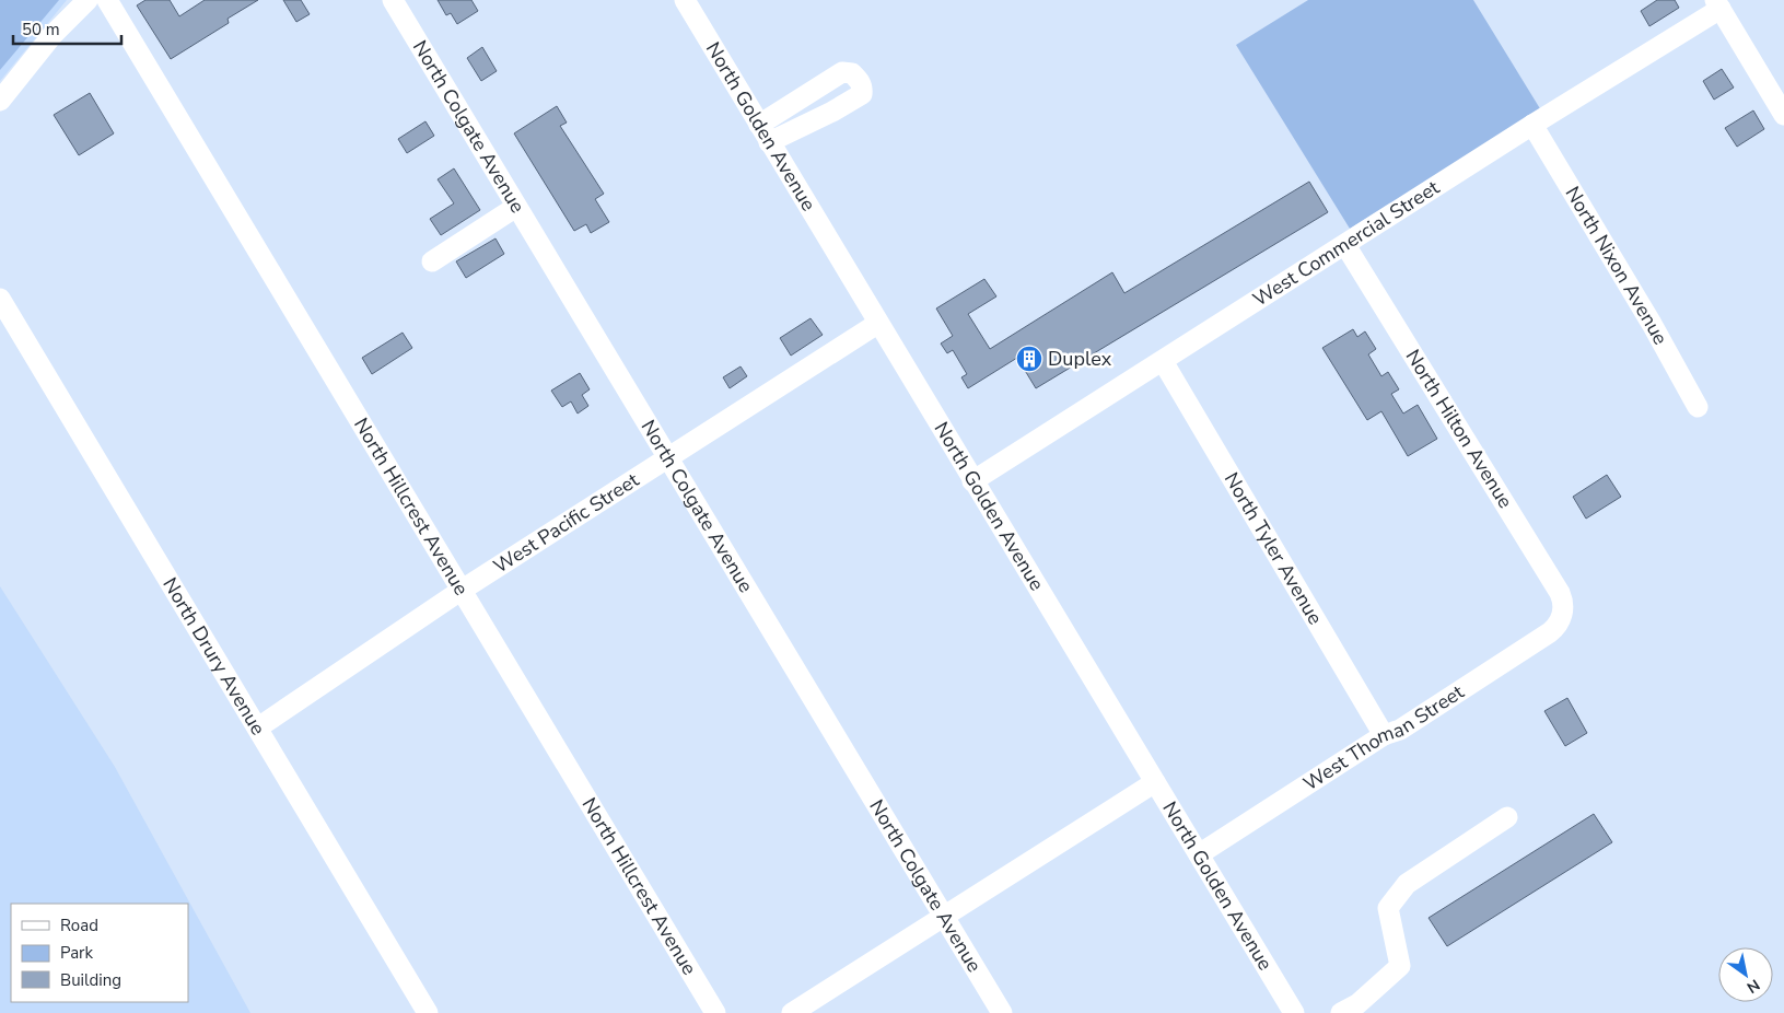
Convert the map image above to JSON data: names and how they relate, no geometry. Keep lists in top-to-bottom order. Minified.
{"streets":{"street":["North Colgate Avenue","North Golden Avenue","West Commercial Street","North Nixon Avenue","North Hilton Avenue","North Hillcrest Avenue","West Pacific Street","North Tyler Avenue","North Drury Avenue","West Thoman Street"]},"crossings":[["North Colgate Avenue","West Pacific Street"],["North Golden Avenue","West Commercial Street"],["North Golden Avenue","West Pacific Street"],["North Golden Avenue","West Thoman Street"],["West Commercial Street","North Nixon Avenue"],["West Commercial Street","North Hilton Avenue"],["West Commercial Street","North Tyler Avenue"],["North Hilton Avenue","West Thoman Street"],["North Hillcrest Avenue","West Pacific Street"],["West Pacific Street","North Drury Avenue"],["North Tyler Avenue","West Thoman Street"]],"places":{"building":["Duplex"]},"legend":["Road","Park","Building"],"scale_bar":"50 m","north":"bottom right"}
